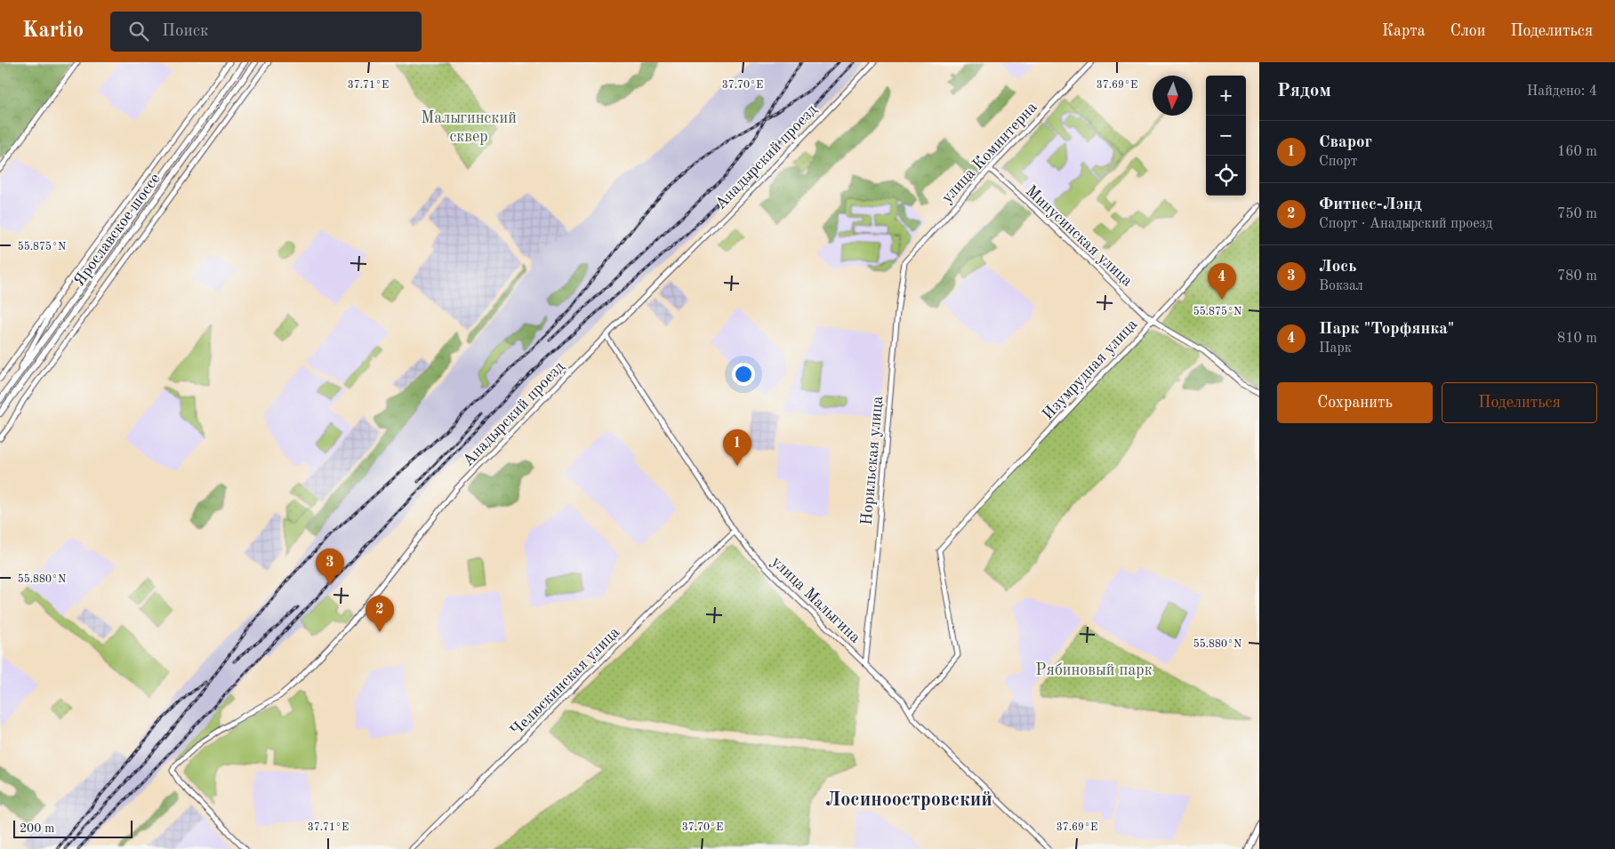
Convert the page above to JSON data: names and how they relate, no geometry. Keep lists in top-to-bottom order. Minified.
{"streets":{"main road":["Ярославское шоссе"],"street":["улица Коминтерна","Анадырский проезд","Минусинская улица","Изумрудная улица","Норильская улица","улица Малыгина","Челюскинская улица"]},"crossings":[["улица Коминтерна","Минусинская улица"],["улица Коминтерна","Норильская улица"],["Анадырский проезд","улица Малыгина"],["Минусинская улица","Изумрудная улица"],["Изумрудная улица","улица Малыгина"],["Норильская улица","улица Малыгина"],["улица Малыгина","Челюскинская улица"]],"districts":["Лосиноостровский"],"parks":["Малыгинский сквер","Рябиновый парк"],"scale_bar":"200 m","north":"bottom","page":{"header":"Kartio","search":"Поиск","nav":["Карта","Слои","Поделиться"],"heading":["Рядом","Найдено: 4"],"map_buttons":["+","−"],"list":[{"mark":"1","name":"Сварог","note":"Спорт","value":"160 m"},{"mark":"2","name":"Фитнес-Лэнд","note":"Спорт · Анадырский проезд","value":"750 m"},{"mark":"3","name":"Лось","note":"Вокзал","value":"780 m"},{"mark":"4","name":"Парк \"Торфянка\"","note":"Парк","value":"810 m"}],"pins":["4","1","3","2"],"buttons":["Сохранить","Поделиться"],"scale":"200 m"},"coordinates":["37.71°E","37.70°E","37.69°E","55.875°N","55.880°N"]}
